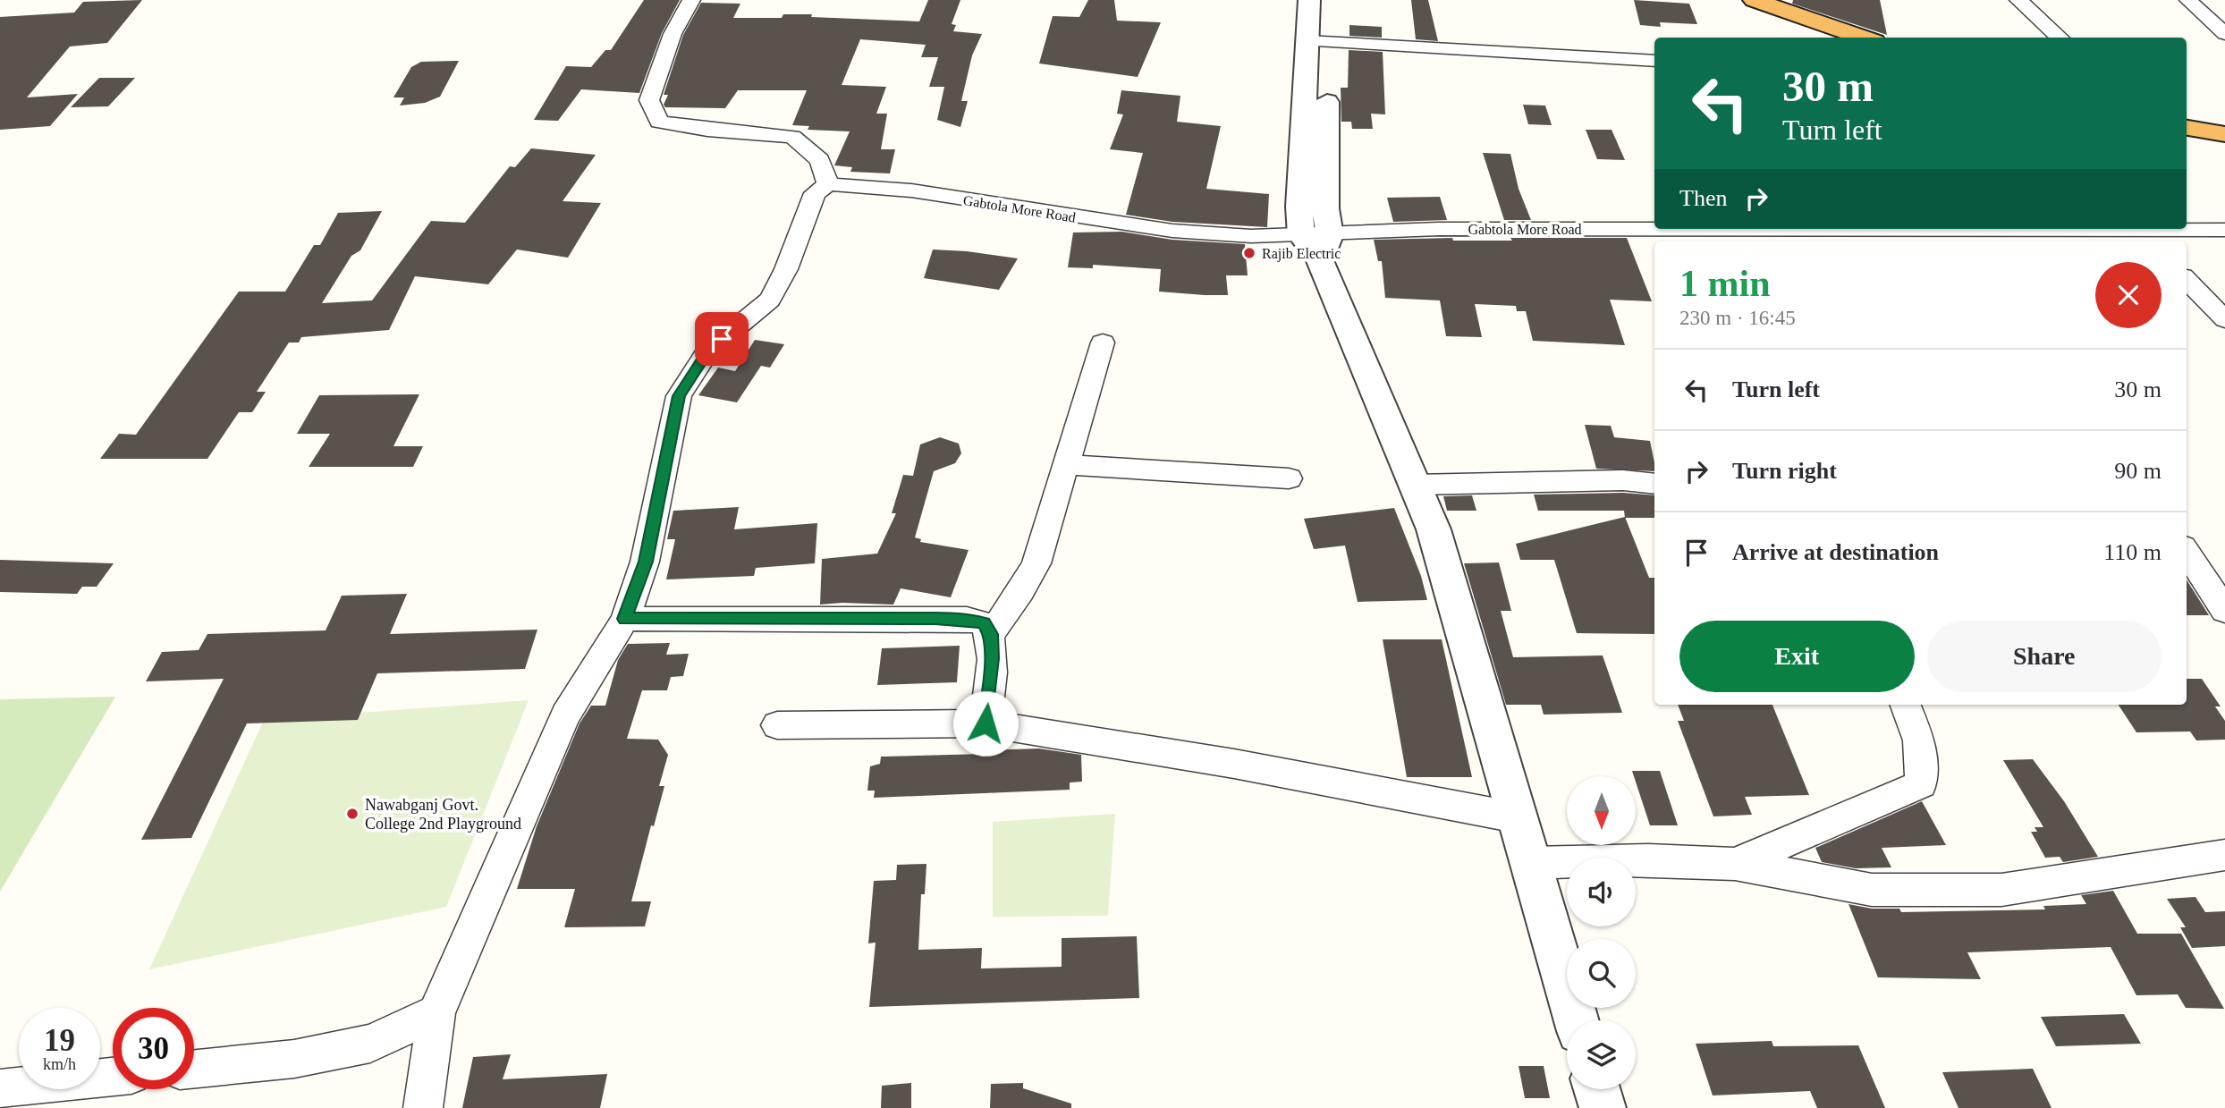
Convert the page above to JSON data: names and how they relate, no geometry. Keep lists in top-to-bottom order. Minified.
{"streets":{"street":["Gabtola More Road"]},"places":["Rajib Electric","Nawabganj Govt. College 2nd Playground"],"north":"bottom","page":{"turn":["30 m","Turn left"],"then":"Then","heading":["1 min","230 m · 16:45"],"list":[{"name":"Turn left","value":"30 m"},{"name":"Turn right","value":"90 m"},{"name":"Arrive at destination","value":"110 m"}],"buttons":["Exit","Share"],"speed":"19 km/h","limit":"30"}}
